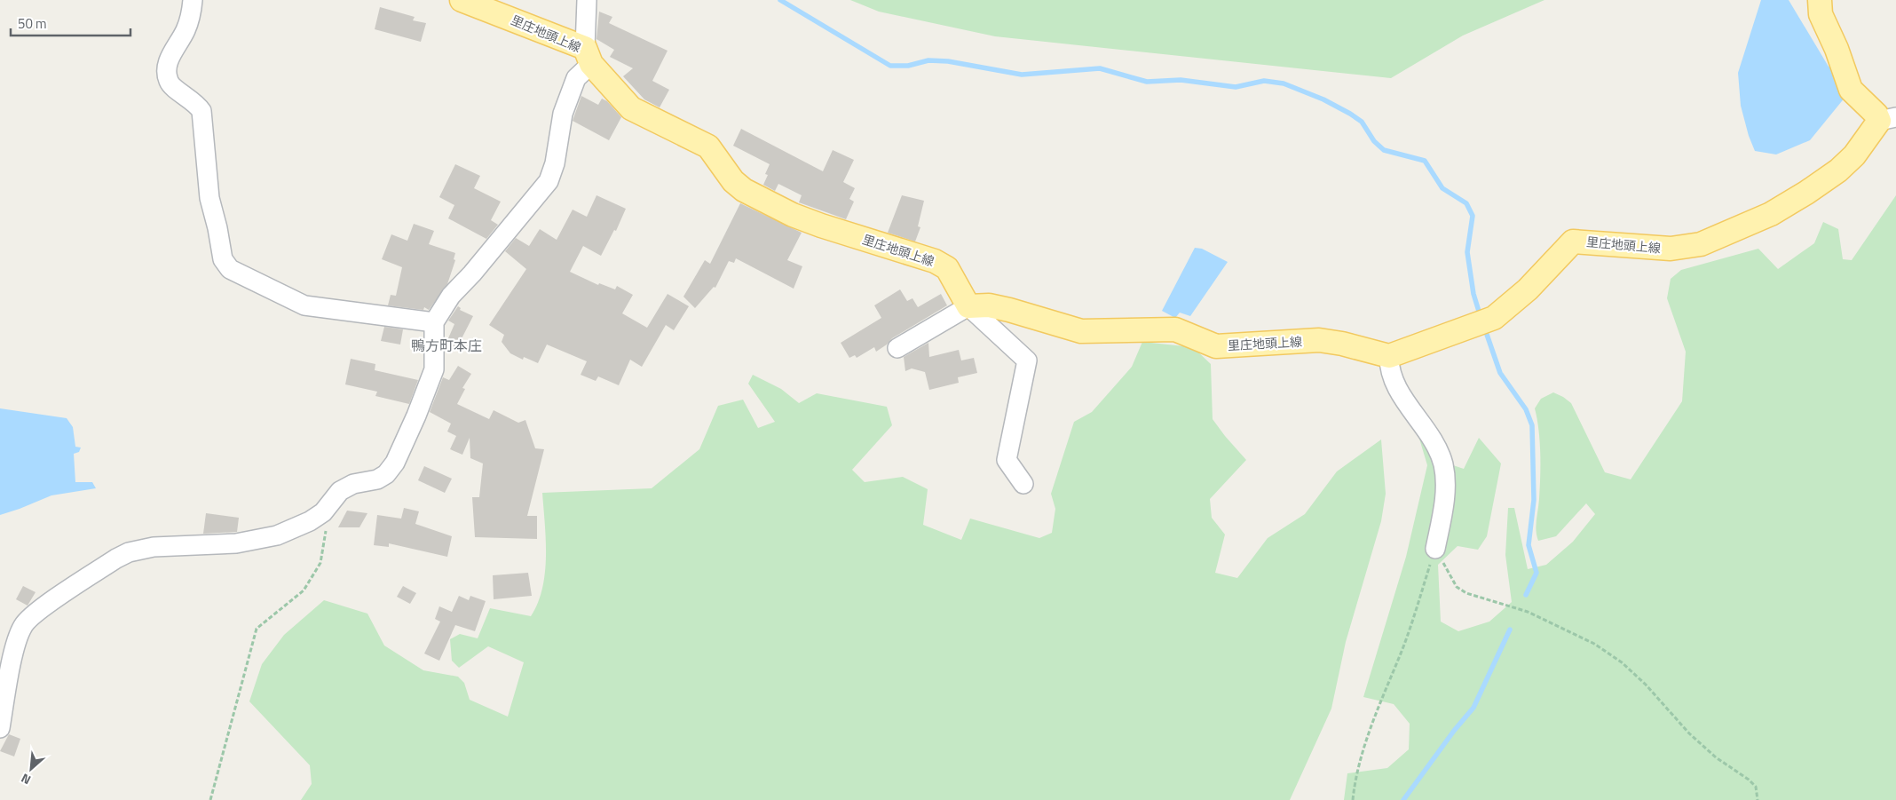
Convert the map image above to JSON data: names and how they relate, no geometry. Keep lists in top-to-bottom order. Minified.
{"streets":{"main road":["里庄地頭上線"]},"districts":["鴨方町本庄"],"scale_bar":"50 m","north":"bottom left"}
